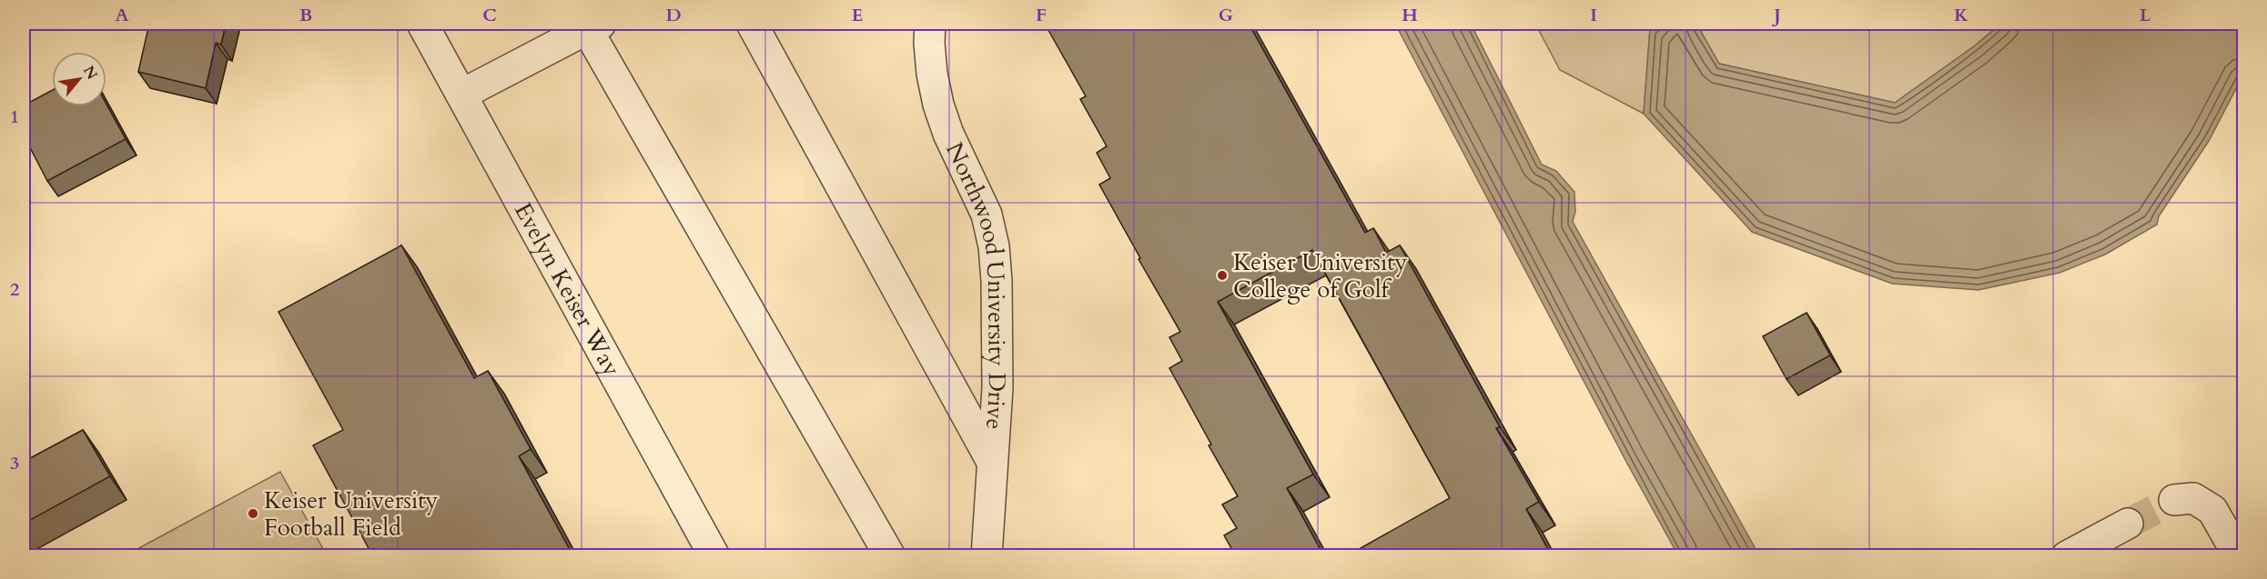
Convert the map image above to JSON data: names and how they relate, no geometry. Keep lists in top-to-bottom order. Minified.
{"streets":{"street":["Northwood University Drive","Evelyn Keiser Way"]},"places":["Keiser University College of Golf","Keiser University Football Field"],"north":"top right","grid":{"columns":["A","B","C","D","E","F","G","H","I","J","K","L"],"rows":["1","2","3"]}}
